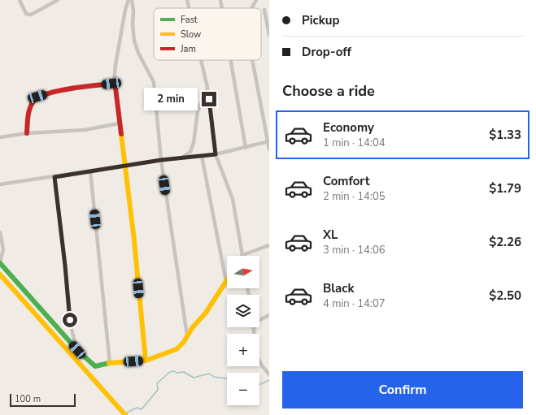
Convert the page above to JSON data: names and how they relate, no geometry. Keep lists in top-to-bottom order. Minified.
{"legend":["Fast","Slow","Jam"],"scale_bar":"100 m","north":"right","page":{"banner":["Pickup","Drop-off"],"heading":"Choose a ride","bubble":"2 min","list":[{"name":"Economy","note":"1 min · 14:04","value":"$1.33"},{"name":"Comfort","note":"2 min · 14:05","value":"$1.79"},{"name":"XL","note":"3 min · 14:06","value":"$2.26"},{"name":"Black","note":"4 min · 14:07","value":"$2.50"}],"map_buttons":["+","−"],"buttons":"Confirm","scale":"100 m"}}
